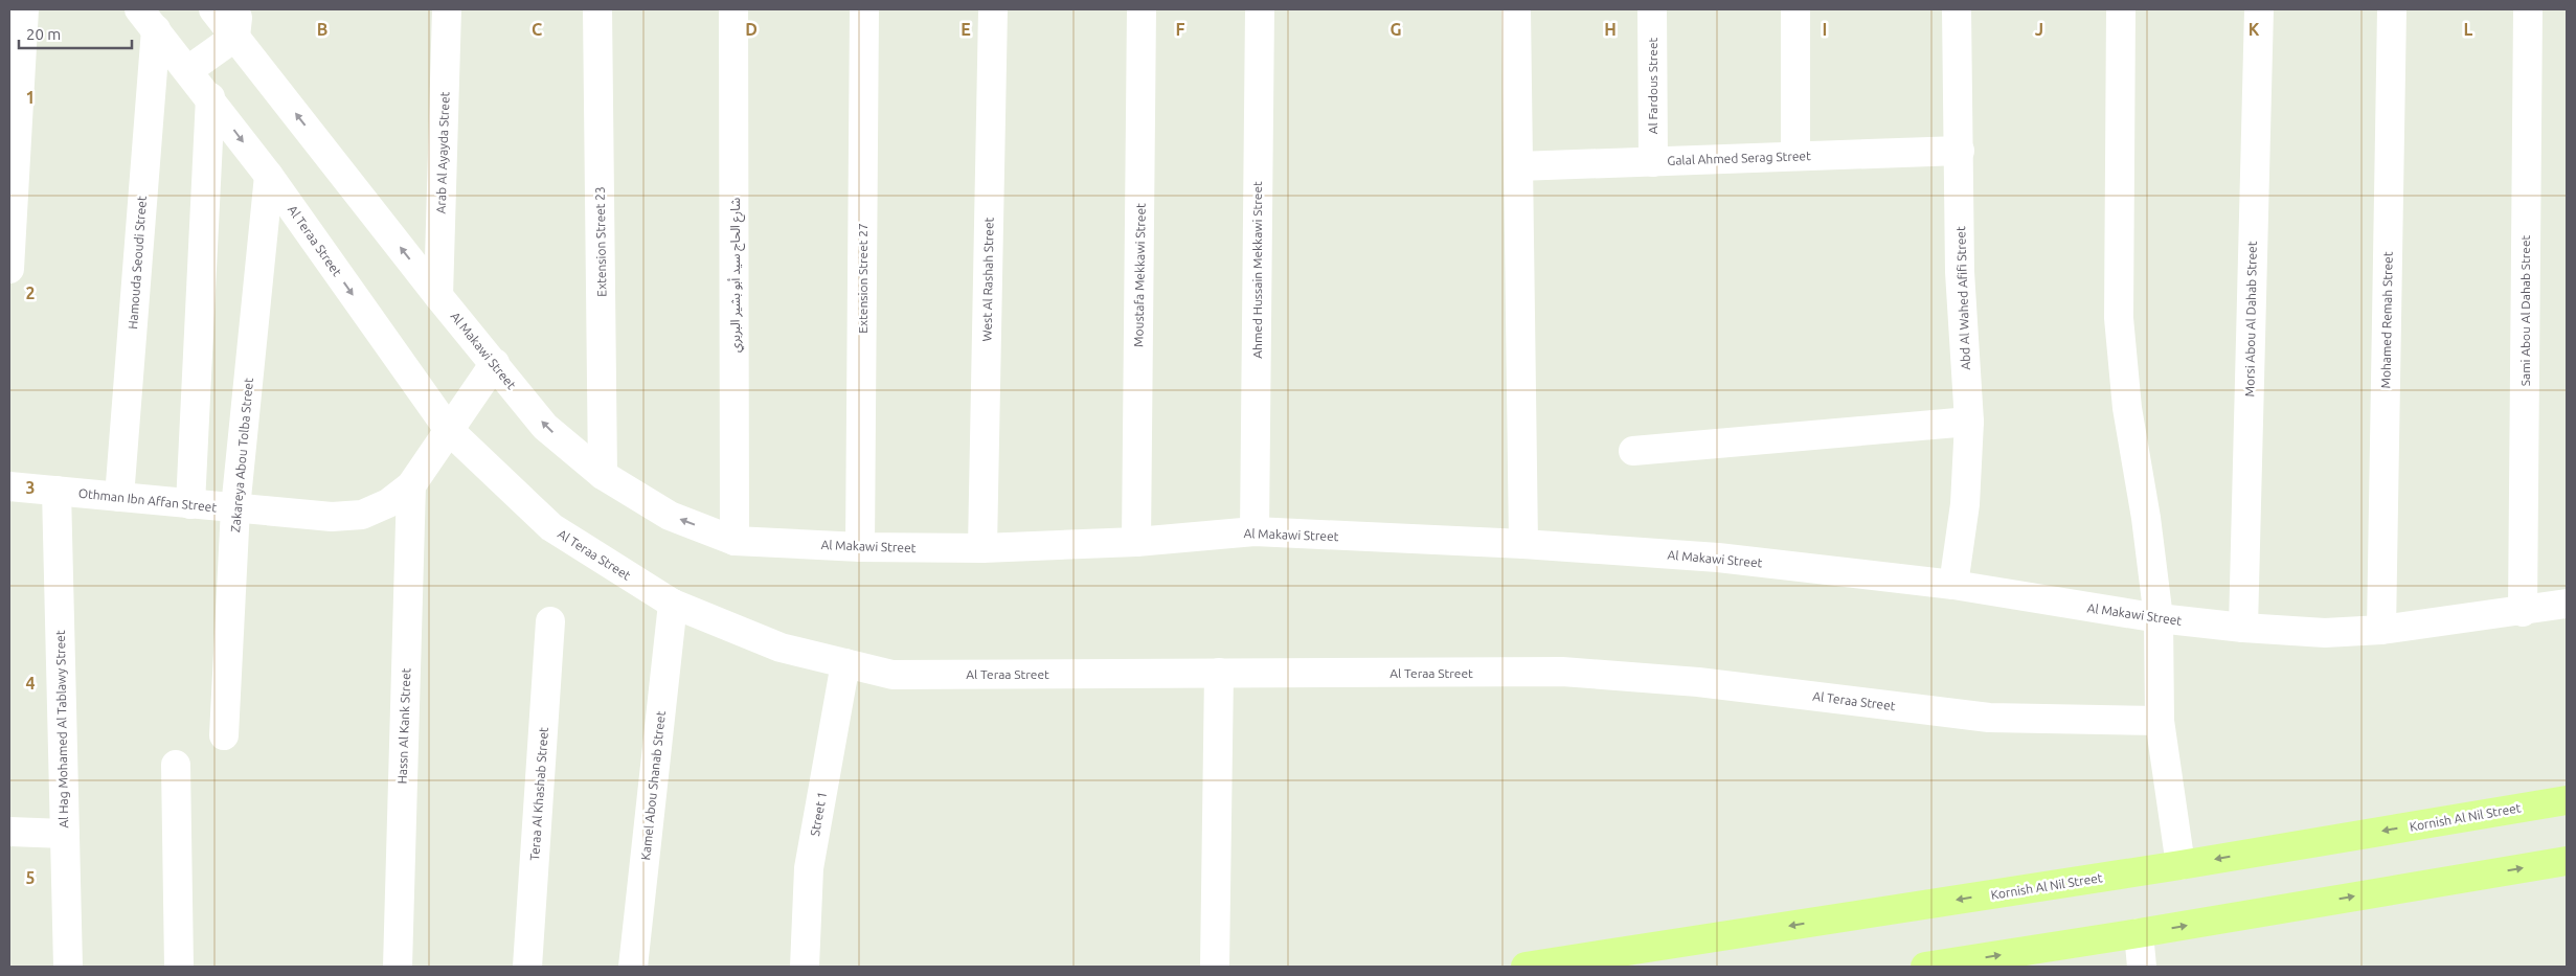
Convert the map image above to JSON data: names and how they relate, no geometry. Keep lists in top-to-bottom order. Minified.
{"streets":{"highway":["Kornish Al Nil Street"],"street":["Al Fardous Street","Arab Al Ayayda Street","Galal Ahmed Serag Street","Al Teraa Street","Extension Street 23","Hamouda Seoudi Street","Ahmed Hussain Mekkawi Street","شارع الحاج سيد أبو بشير البربري","Moustafa Mekkawi Street","Extension Street 27","West Al Rashah Street","Abd Al Wahed Afifi Street","Sami Abou Al Dahab Street","Morsi Abou Al Dahab Street","Mohamed Remah Street","Al Makawi Street","Zakareya Abou Tolba Street","Othman Ibn Affan Street","Hassn Al Kank Street","Al Hag Mohamed Al Tablawy Street","Kamel Abou Shanab Street","Teraa Al Khashab Street","Street 1"]},"crossings":[["Al Fardous Street","Galal Ahmed Serag Street"],["Arab Al Ayayda Street","Al Makawi Street"],["Galal Ahmed Serag Street","Abd Al Wahed Afifi Street"],["Al Teraa Street","Hamouda Seoudi Street"],["Al Teraa Street","Zakareya Abou Tolba Street"],["Al Teraa Street","Othman Ibn Affan Street"],["Al Teraa Street","Kamel Abou Shanab Street"],["Al Teraa Street","Street 1"],["Extension Street 23","Al Makawi Street"],["Hamouda Seoudi Street","Othman Ibn Affan Street"],["Ahmed Hussain Mekkawi Street","Al Makawi Street"],["شارع الحاج سيد أبو بشير البربري","Al Makawi Street"],["Moustafa Mekkawi Street","Al Makawi Street"],["Extension Street 27","Al Makawi Street"],["West Al Rashah Street","Al Makawi Street"],["Abd Al Wahed Afifi Street","Al Makawi Street"],["Sami Abou Al Dahab Street","Al Makawi Street"],["Morsi Abou Al Dahab Street","Al Makawi Street"],["Mohamed Remah Street","Al Makawi Street"],["Al Makawi Street","Othman Ibn Affan Street"],["Zakareya Abou Tolba Street","Othman Ibn Affan Street"],["Othman Ibn Affan Street","Hassn Al Kank Street"],["Othman Ibn Affan Street","Al Hag Mohamed Al Tablawy Street"]],"scale_bar":"20 m","grid":{"columns":["B","C","D","E","F","G","H","I","J","K","L"],"rows":["1","2","3","4","5"]}}
